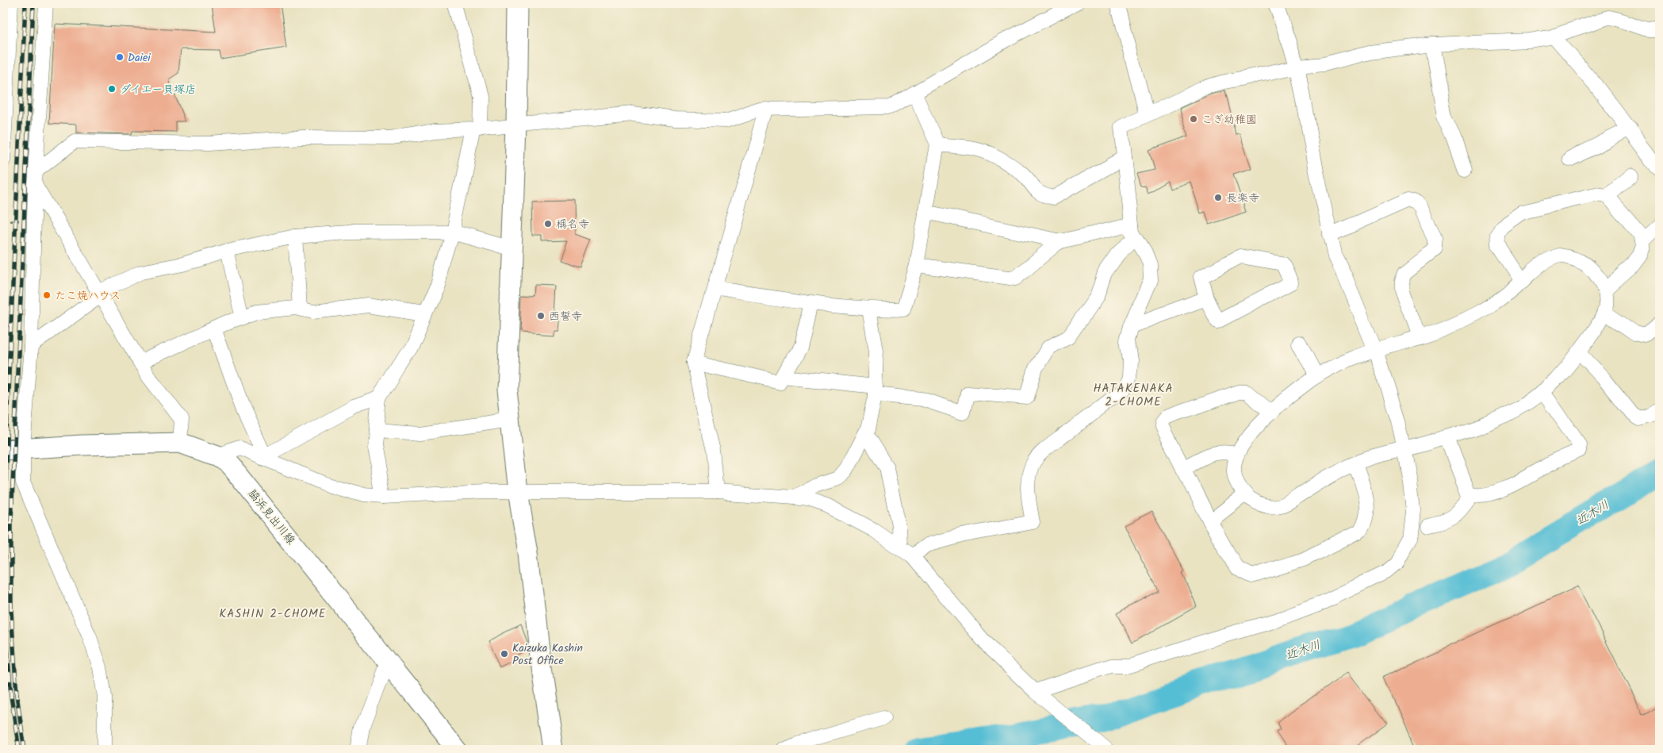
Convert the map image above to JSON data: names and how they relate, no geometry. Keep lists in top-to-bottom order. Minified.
{"streets":{"street":["脇浜見出川線"]},"districts":["HATAKENAKA 2-CHOME","KASHIN 2-CHOME"],"water":["近木川"],"places":["Daiei","ダイエー貝塚店","こぎ幼稚園","長楽寺","稱名寺","たこ焼ハウス","西誓寺","Kaizuka Kashin Post Office"]}
